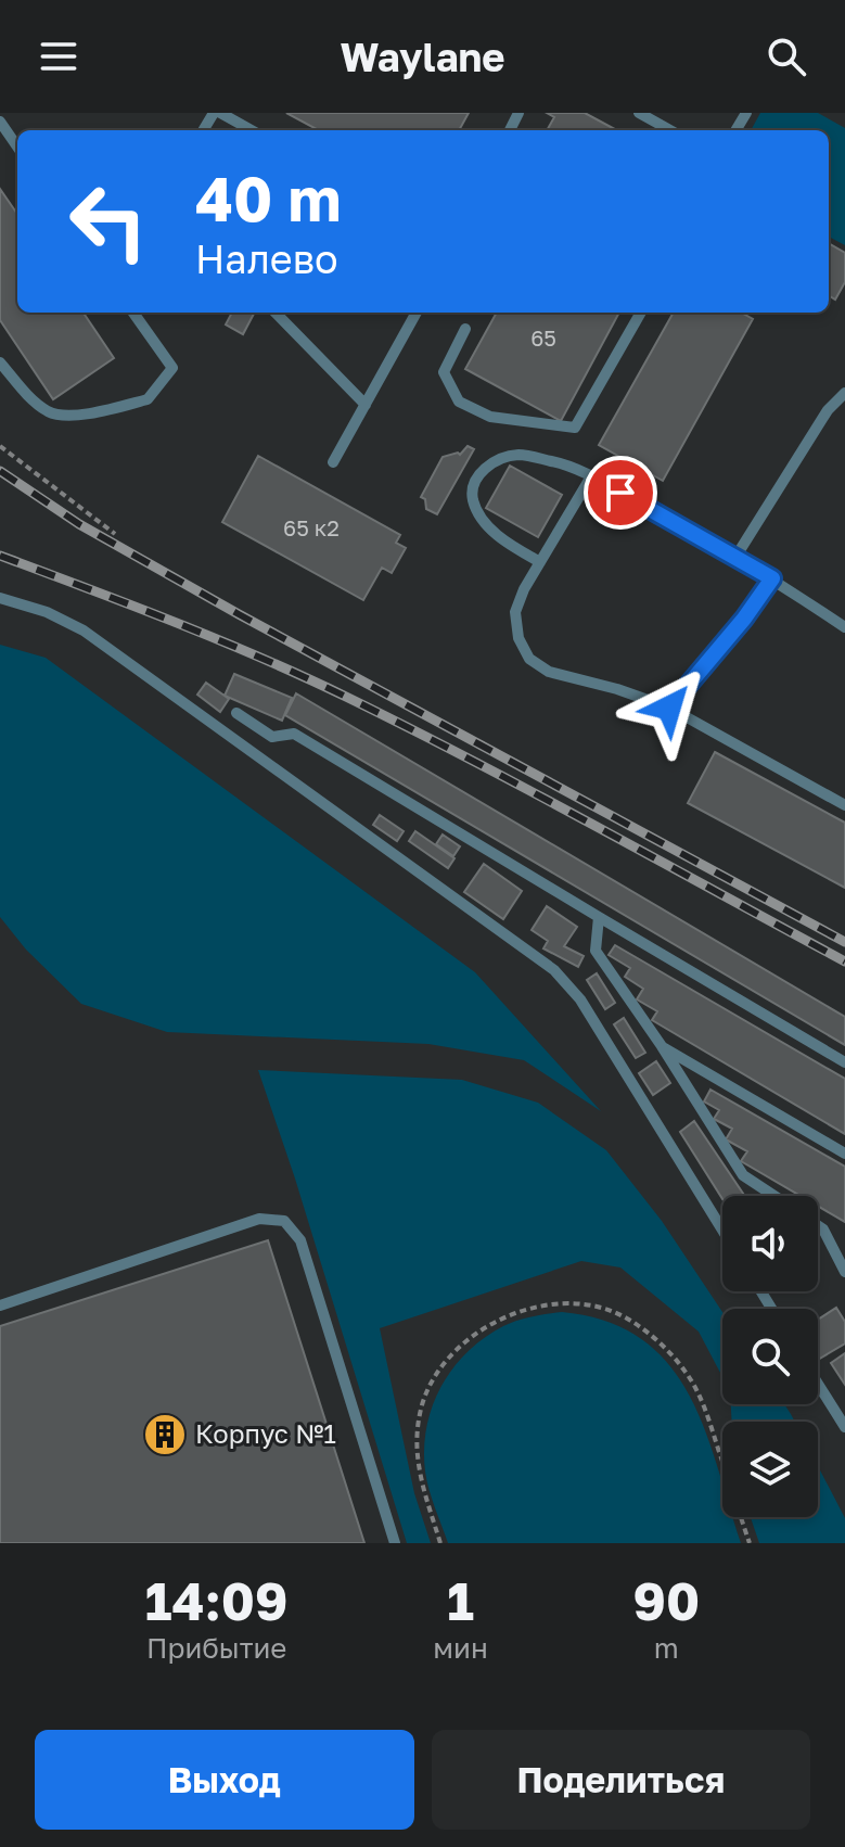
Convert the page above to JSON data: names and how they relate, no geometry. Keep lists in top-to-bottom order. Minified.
{"places":{"building":["Корпус №1"]},"house_numbers":["65","65 к2"],"page":{"header":"Waylane","turn":["40 m","Налево"],"eta":["14:09","Прибытие","1","мин","90","m"],"buttons":["Выход","Поделиться"]}}
